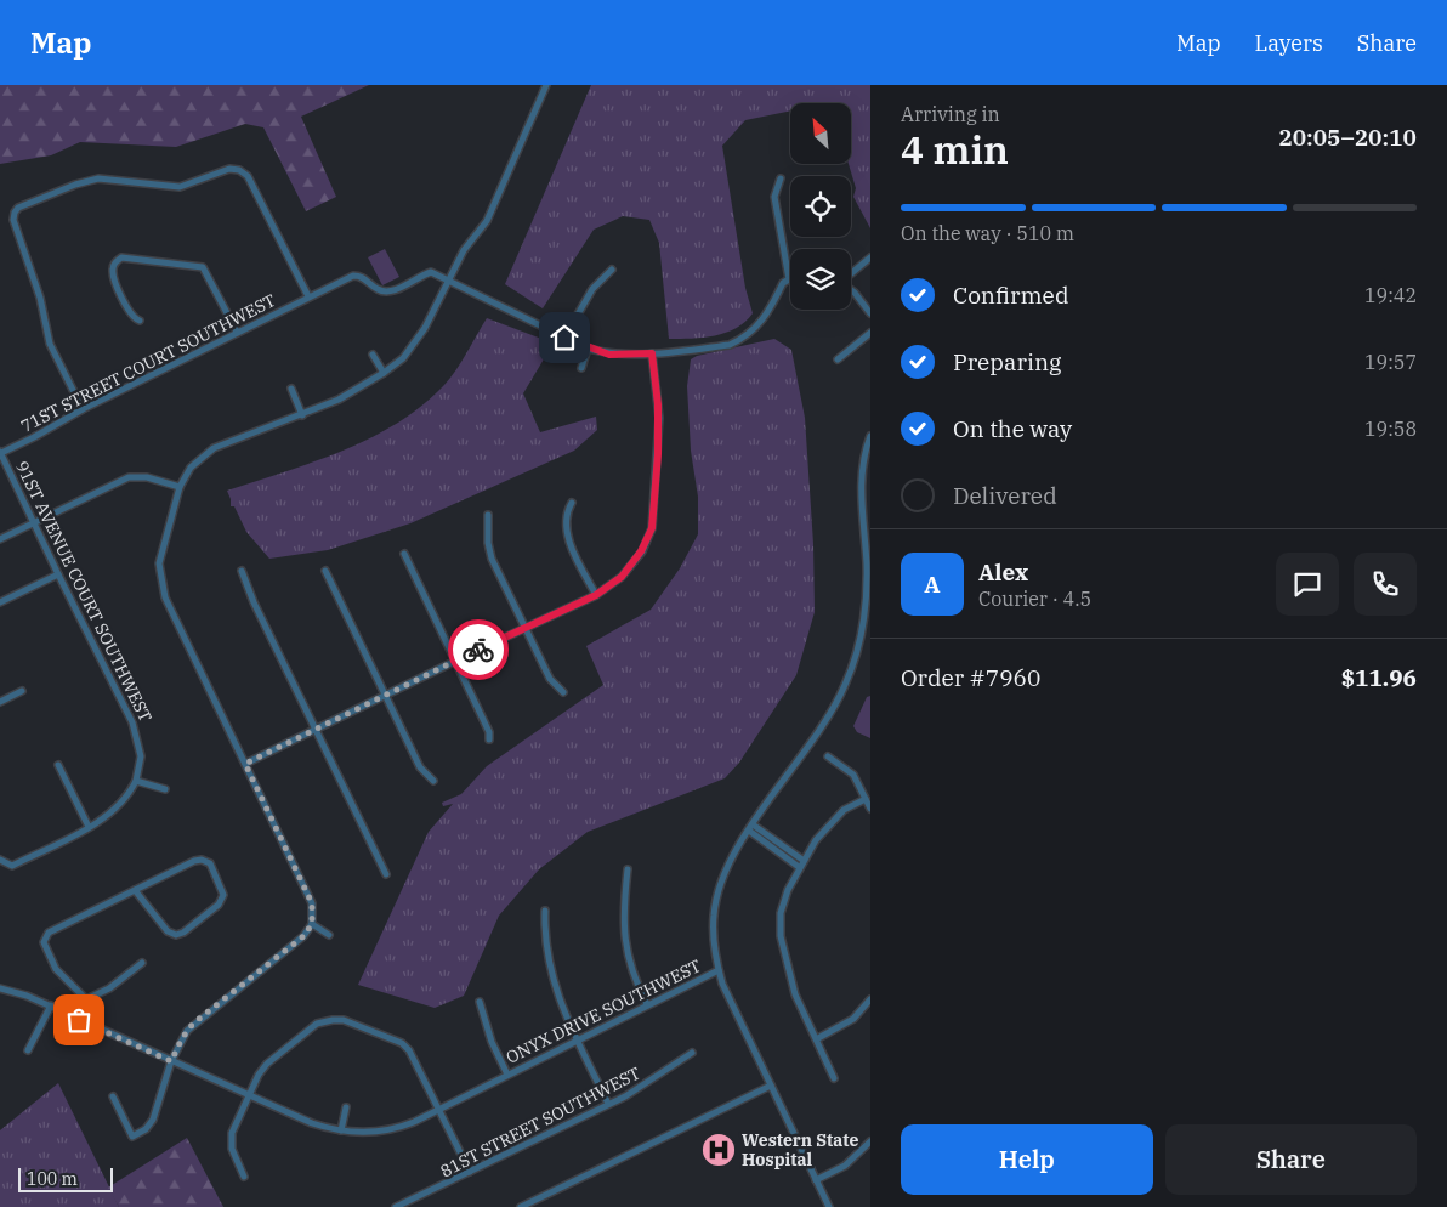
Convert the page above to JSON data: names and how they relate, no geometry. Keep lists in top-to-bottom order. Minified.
{"streets":{"street":["71ST STREET COURT SOUTHWEST","91ST AVENUE COURT SOUTHWEST","ONYX DRIVE SOUTHWEST","81ST STREET SOUTHWEST"]},"crossings":[["71ST STREET COURT SOUTHWEST","91ST AVENUE COURT SOUTHWEST"]],"places":{"hospital":["Western State Hospital"]},"scale_bar":"100 m","north":"top left","page":{"header":"Map","nav":["Map","Layers","Share"],"heading":["4 min","Arriving in","20:05–20:10"],"panel":["Alex","Courier · 4.5","Order #7960","$11.96"],"bar":"On the way · 510 m","list":[["Confirmed","19:42"],["Preparing","19:57"],["On the way","19:58"],"Delivered"],"round":"A","buttons":["Help","Share"],"scale":"100 m"}}
